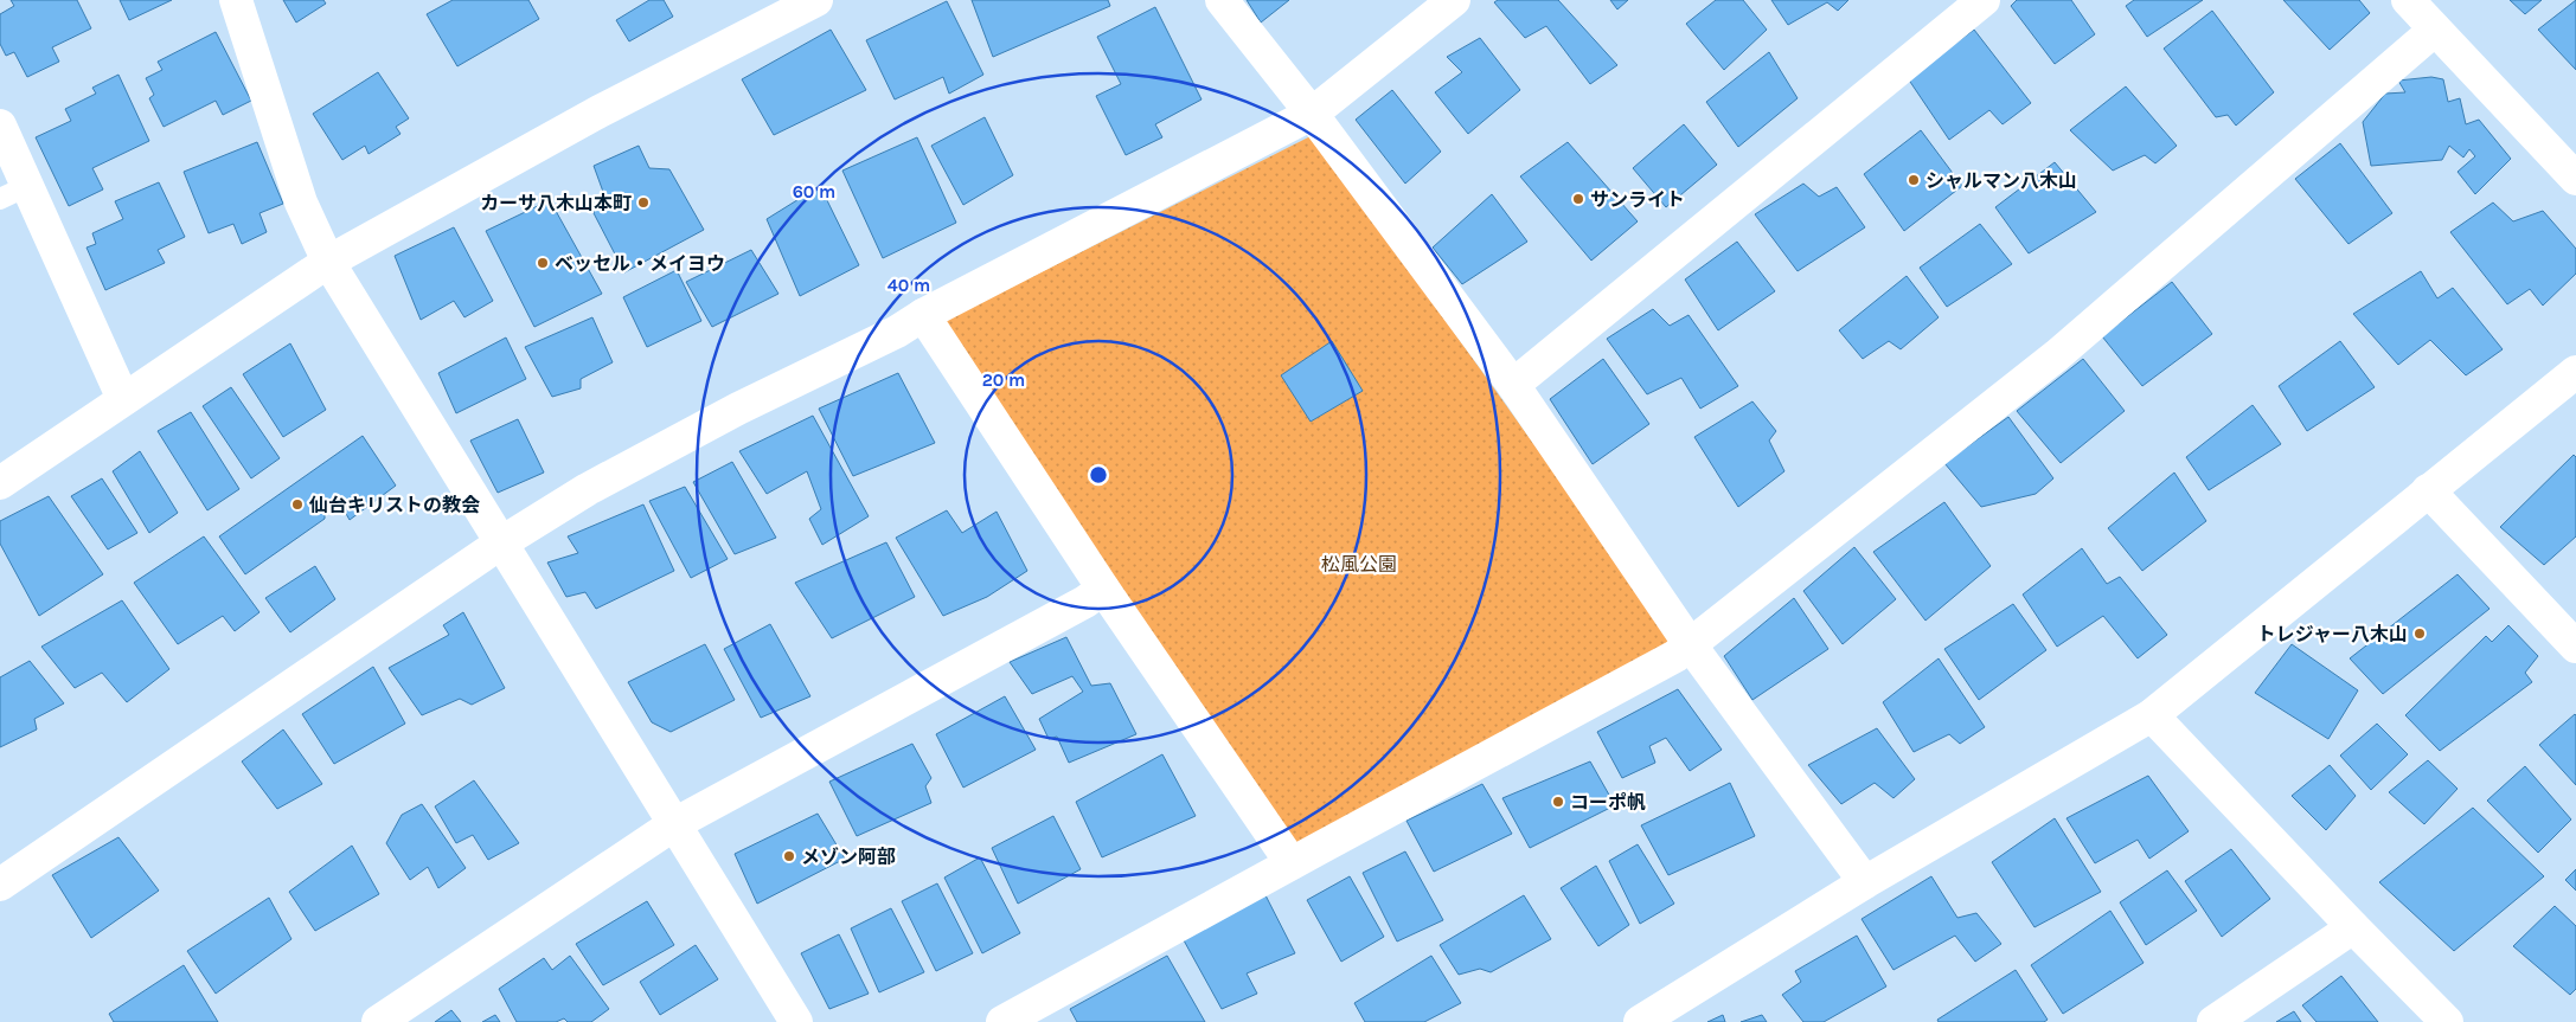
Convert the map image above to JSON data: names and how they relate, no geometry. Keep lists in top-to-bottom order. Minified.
{"parks":["松風公園"],"places":["シャルマン八木山","サンライト","カーサ八木山本町","ベッセル・メイヨウ","仙台キリストの教会","トレジャー八木山","コーポ帆","メゾン阿部"],"rings":["60 m","40 m","20 m"]}
